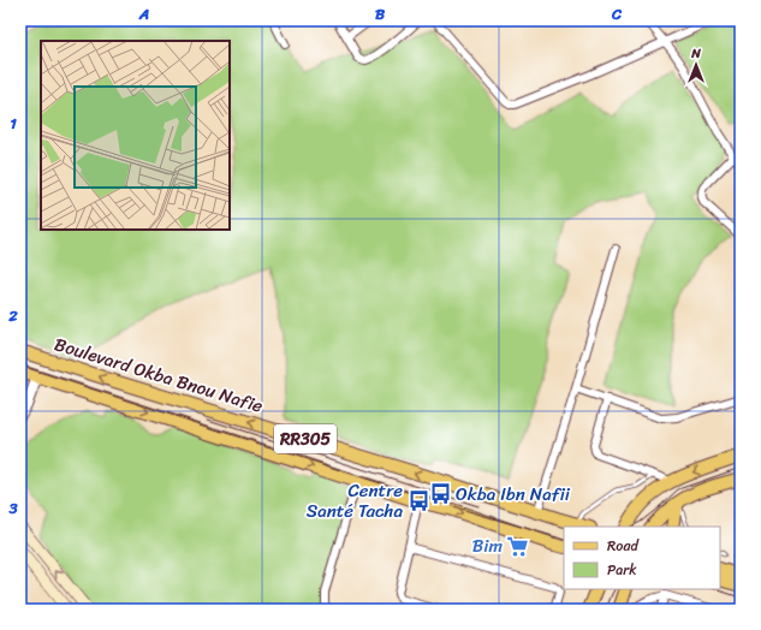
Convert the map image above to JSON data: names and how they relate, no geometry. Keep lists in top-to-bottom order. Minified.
{"streets":{"main road":["Boulevard Okba Bnou Nafie","RR305"]},"places":{"bus stop":["Okba Ibn Nafii","Centre Santé Tacha"],"supermarket":["Bim"]},"legend":["Road","Park"],"north":"top","grid":{"columns":["A","B","C"],"rows":["1","2","3"]}}
